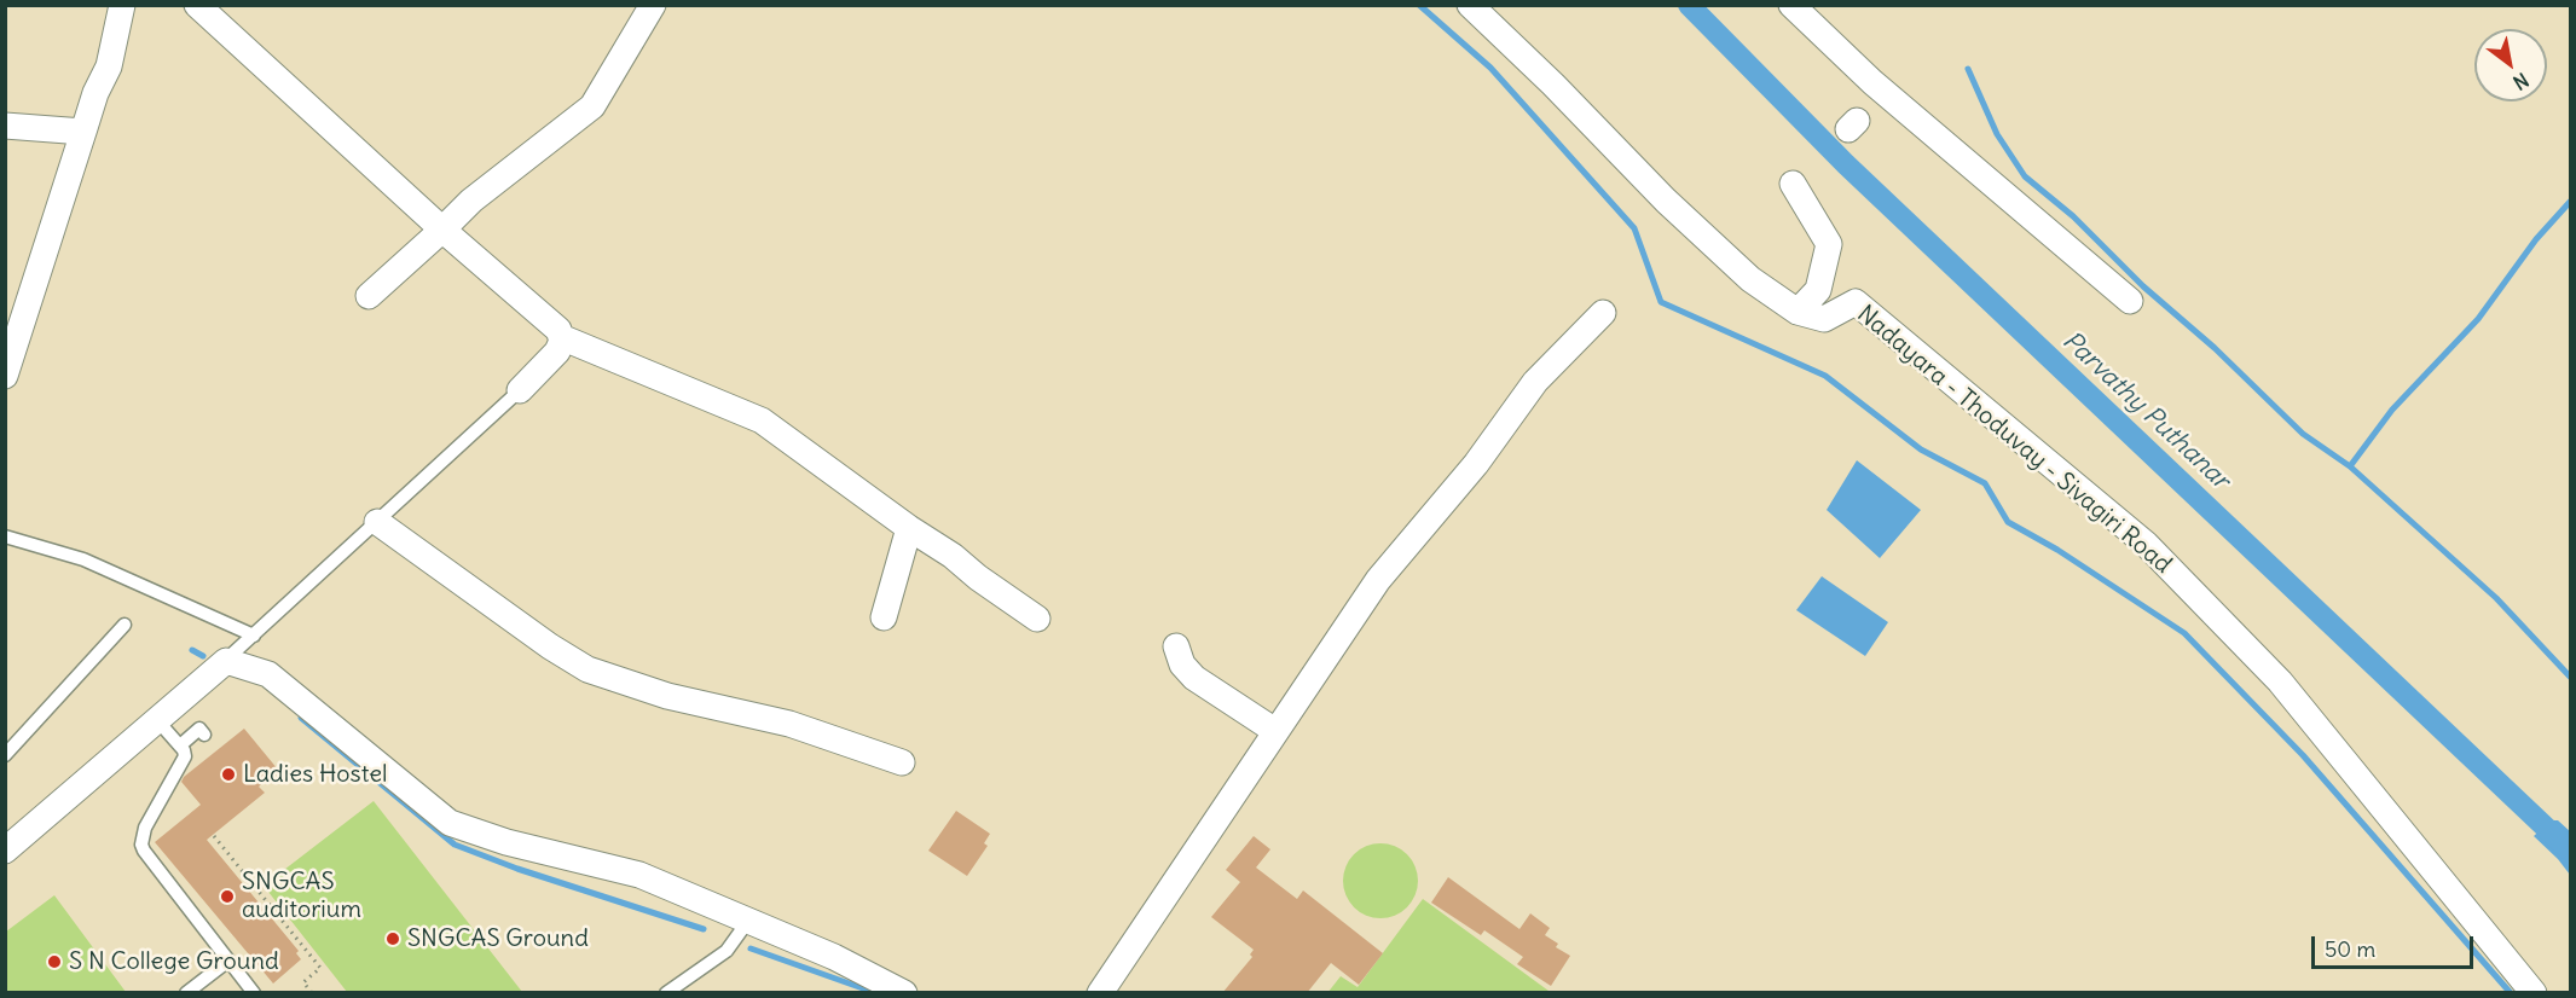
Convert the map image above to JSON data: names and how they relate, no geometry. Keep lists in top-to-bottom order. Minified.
{"streets":{"street":["Nadayara - Thoduvay - Sivagiri Road"]},"water":["Parvathy Puthanar"],"places":["Ladies Hostel","SNGCAS auditorium","SNGCAS Ground","S N College Ground"],"scale_bar":"50 m","north":"bottom right"}
